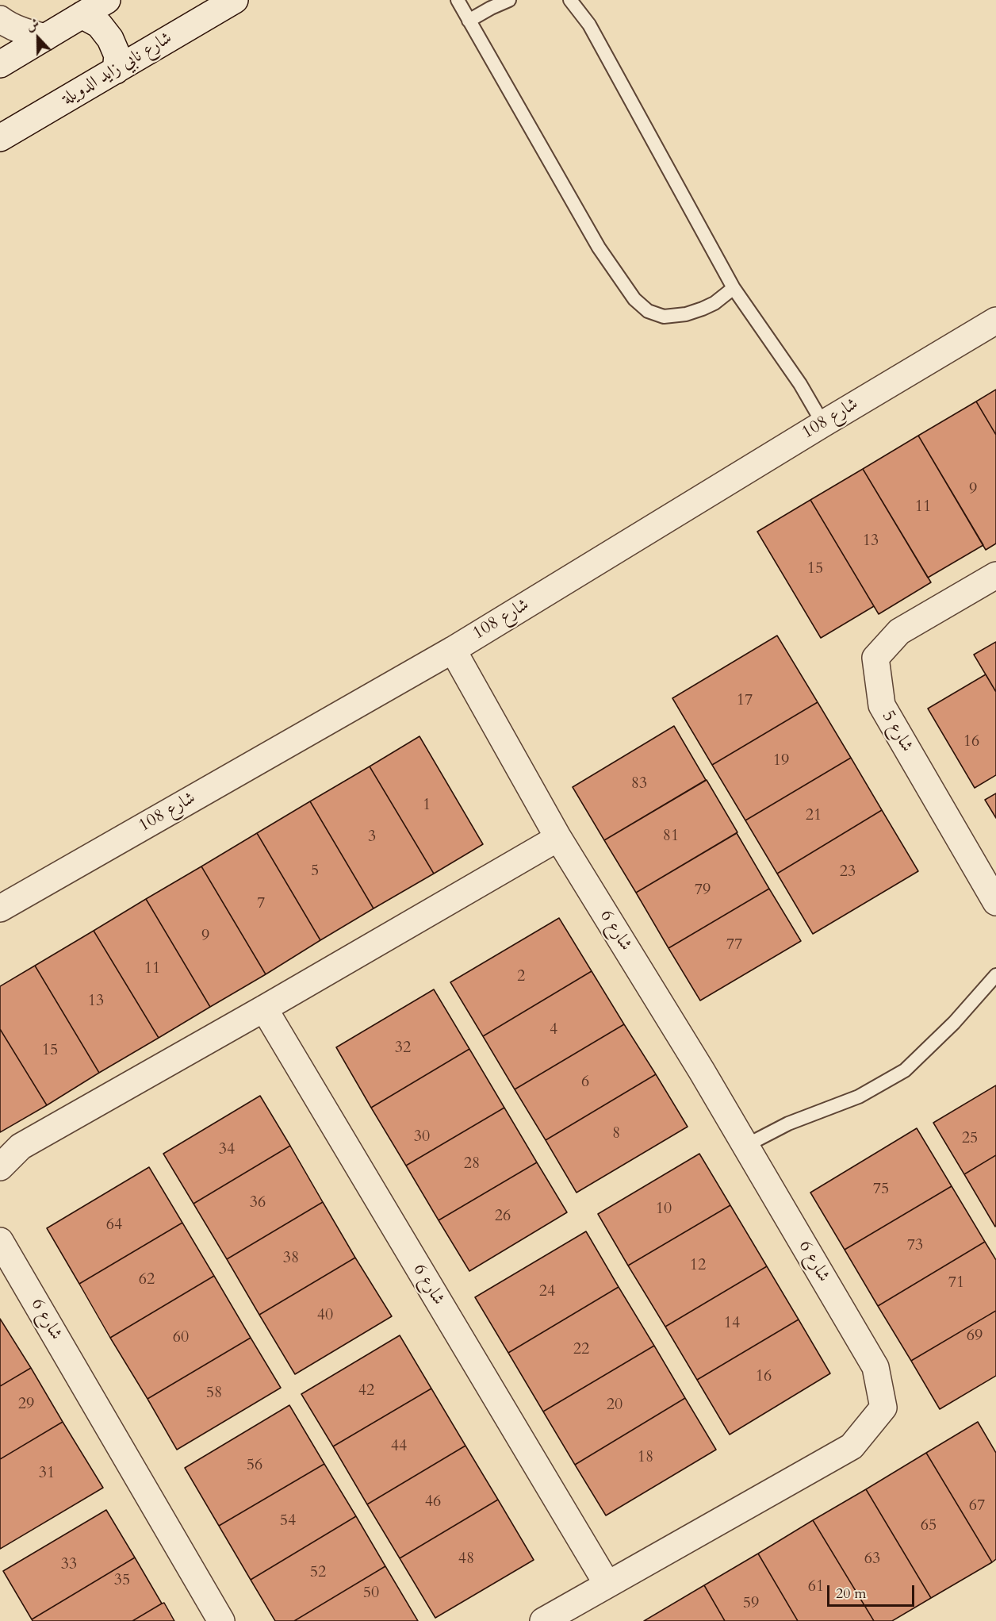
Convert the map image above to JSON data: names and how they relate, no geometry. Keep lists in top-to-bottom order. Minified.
{"streets":{"street":["شارع نابي زايد الدويلة","شارع 108","شارع 5","شارع 6"]},"crossings":[["شارع 108","شارع 6"]],"house_numbers":["9","11","13","15","17","16","19","83","1","21","81","3","5","23","79","7","9","77","11","2","13","4","32","15","6","8","30","25","34","28","75","36","10","26","64","73","38","12","62","71","24","40","14","69","60","22","16","42","58","29","20","44","18","56","31","46","67","54","65","48","63","33","52","35","61","50","59"],"scale_bar":"20 m","north":"top"}
